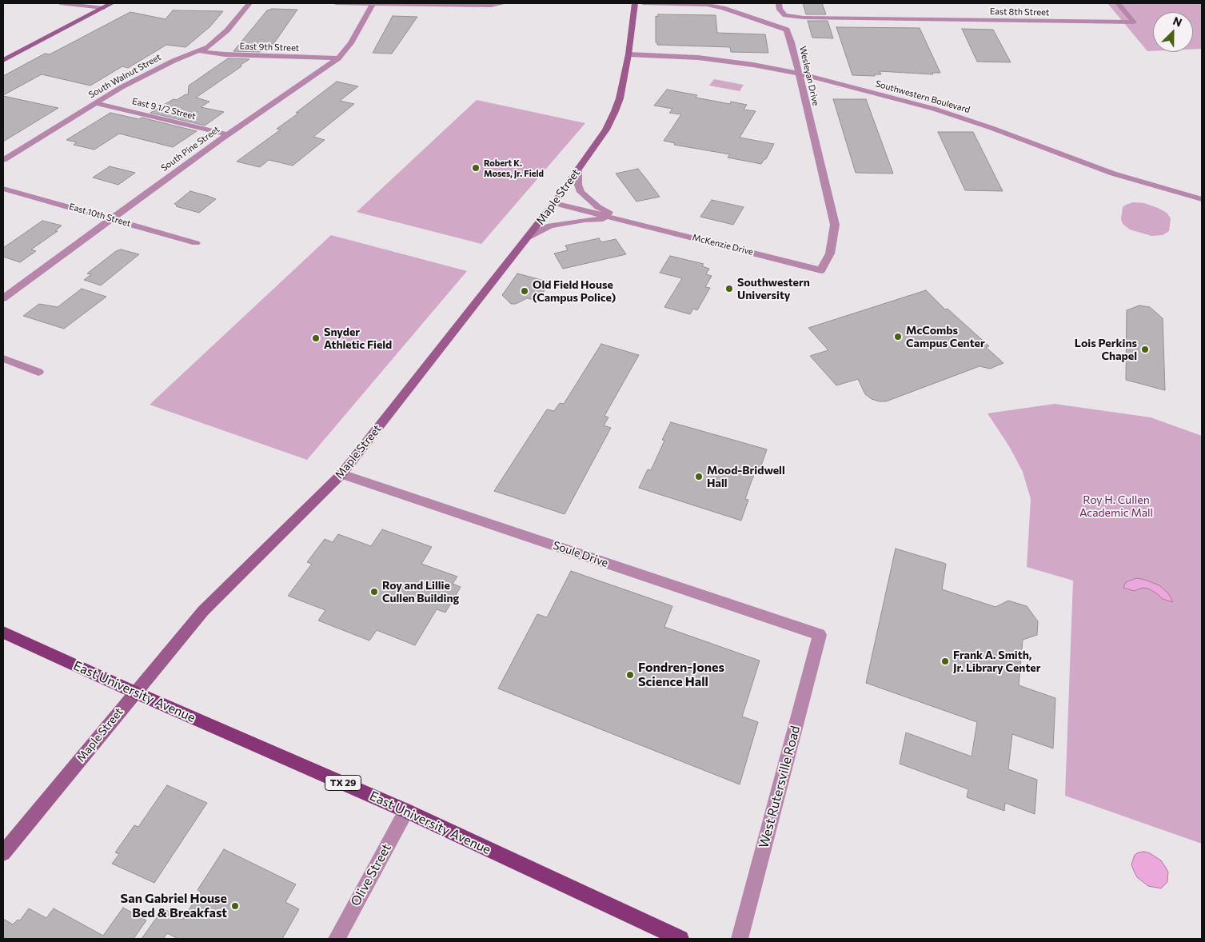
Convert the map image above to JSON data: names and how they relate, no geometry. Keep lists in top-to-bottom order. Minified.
{"streets":{"main road":["East University Avenue","TX 29"],"street":["East 8th Street","East 9th Street","South Walnut Street","Wesleyan Drive","Southwestern Boulevard","East 9 1/2 Street","South Pine Street","Maple Street","East 10th Street","McKenzie Drive","Soule Drive","West Rutersville Road","Olive Street"]},"crossings":[["East 9th Street","South Walnut Street"],["East 9th Street","South Pine Street"],["South Walnut Street","East 9 1/2 Street"],["Wesleyan Drive","Southwestern Boulevard"],["Wesleyan Drive","McKenzie Drive"],["Southwestern Boulevard","Maple Street"],["East 9 1/2 Street","South Pine Street"],["South Pine Street","East 10th Street"],["Maple Street","McKenzie Drive"],["Maple Street","Soule Drive"],["Maple Street","East University Avenue"],["Soule Drive","West Rutersville Road"],["East University Avenue","Olive Street"]],"parks":["Roy H. Cullen Academic Mall"],"places":["Robert K. Moses, Jr. Field","Southwestern University","Old Field House (Campus Police)","McCombs Campus Center","Snyder Athletic Field","Lois Perkins Chapel","Mood-Bridwell Hall","Roy and Lillie Cullen Building","Frank A. Smith, Jr. Library Center","Fondren-Jones Science Hall","San Gabriel House Bed & Breakfast"],"north":"top right"}
